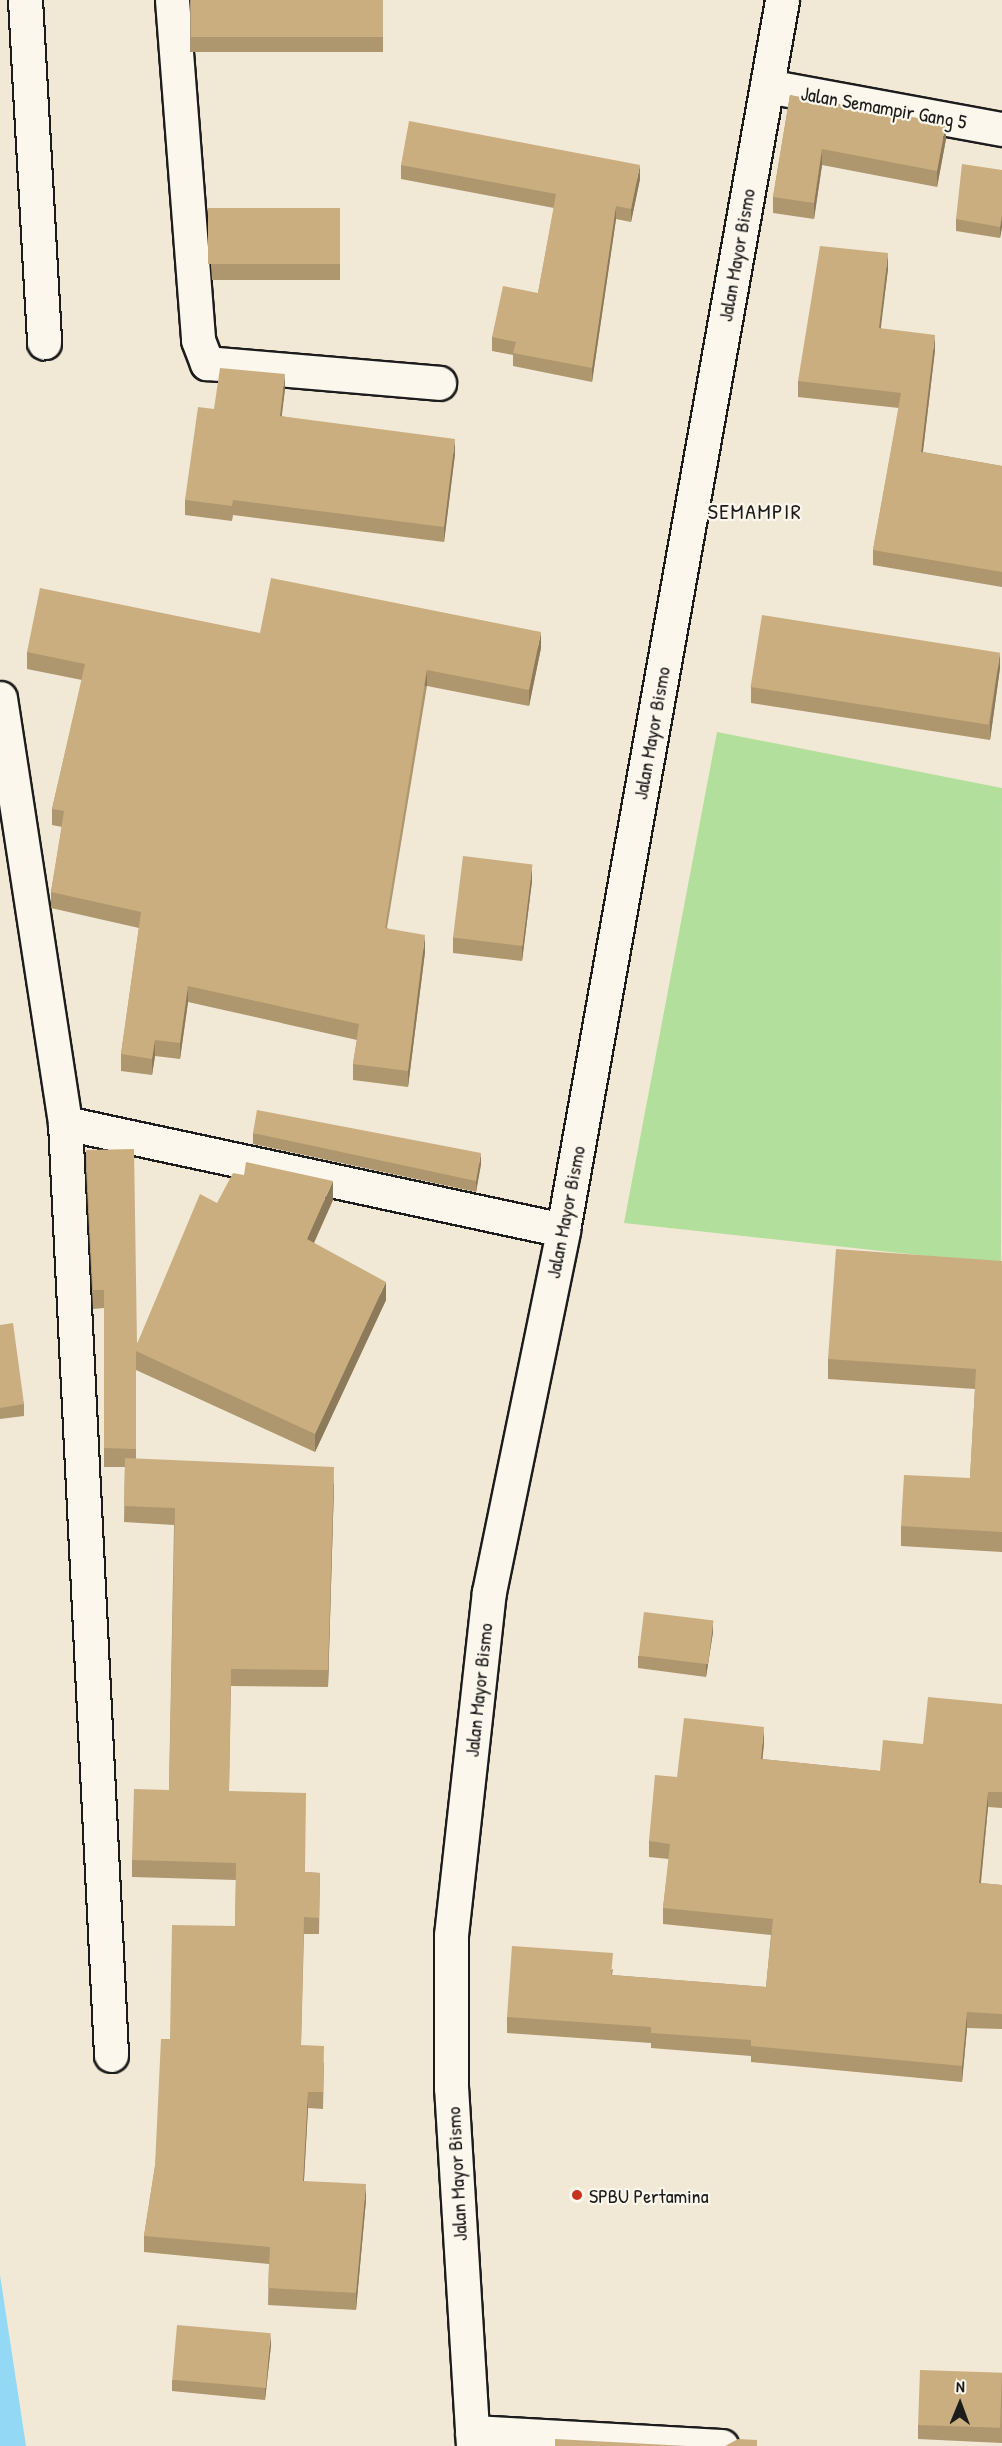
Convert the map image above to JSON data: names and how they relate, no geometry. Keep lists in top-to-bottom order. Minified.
{"streets":{"street":["Jalan Semampir Gang 5","Jalan Mayor Bismo"]},"crossings":[["Jalan Semampir Gang 5","Jalan Mayor Bismo"]],"districts":["SEMAMPIR"],"places":["SPBU Pertamina"],"north":"top"}
